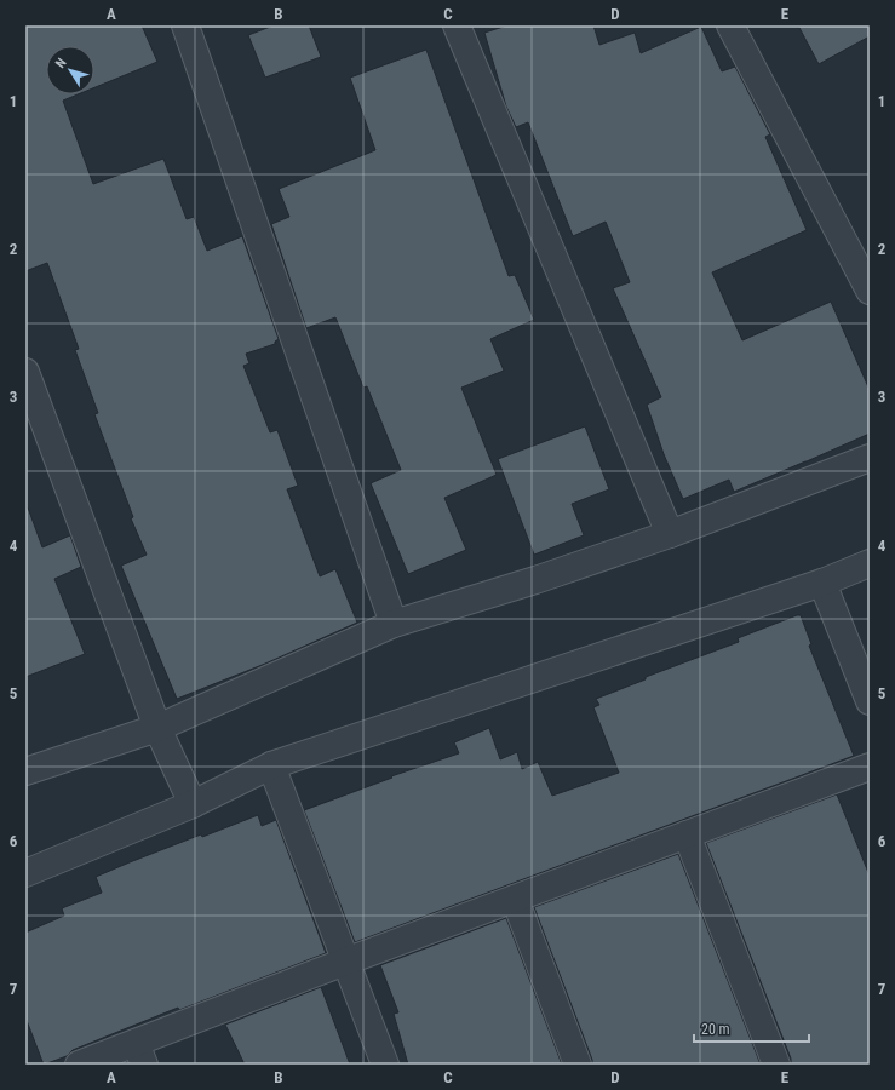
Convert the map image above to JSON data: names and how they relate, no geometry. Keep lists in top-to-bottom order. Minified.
{"scale_bar":"20 m","north":"top left","grid":{"columns":["A","B","C","D","E"],"rows":["1","2","3","4","5","6","7"]}}
